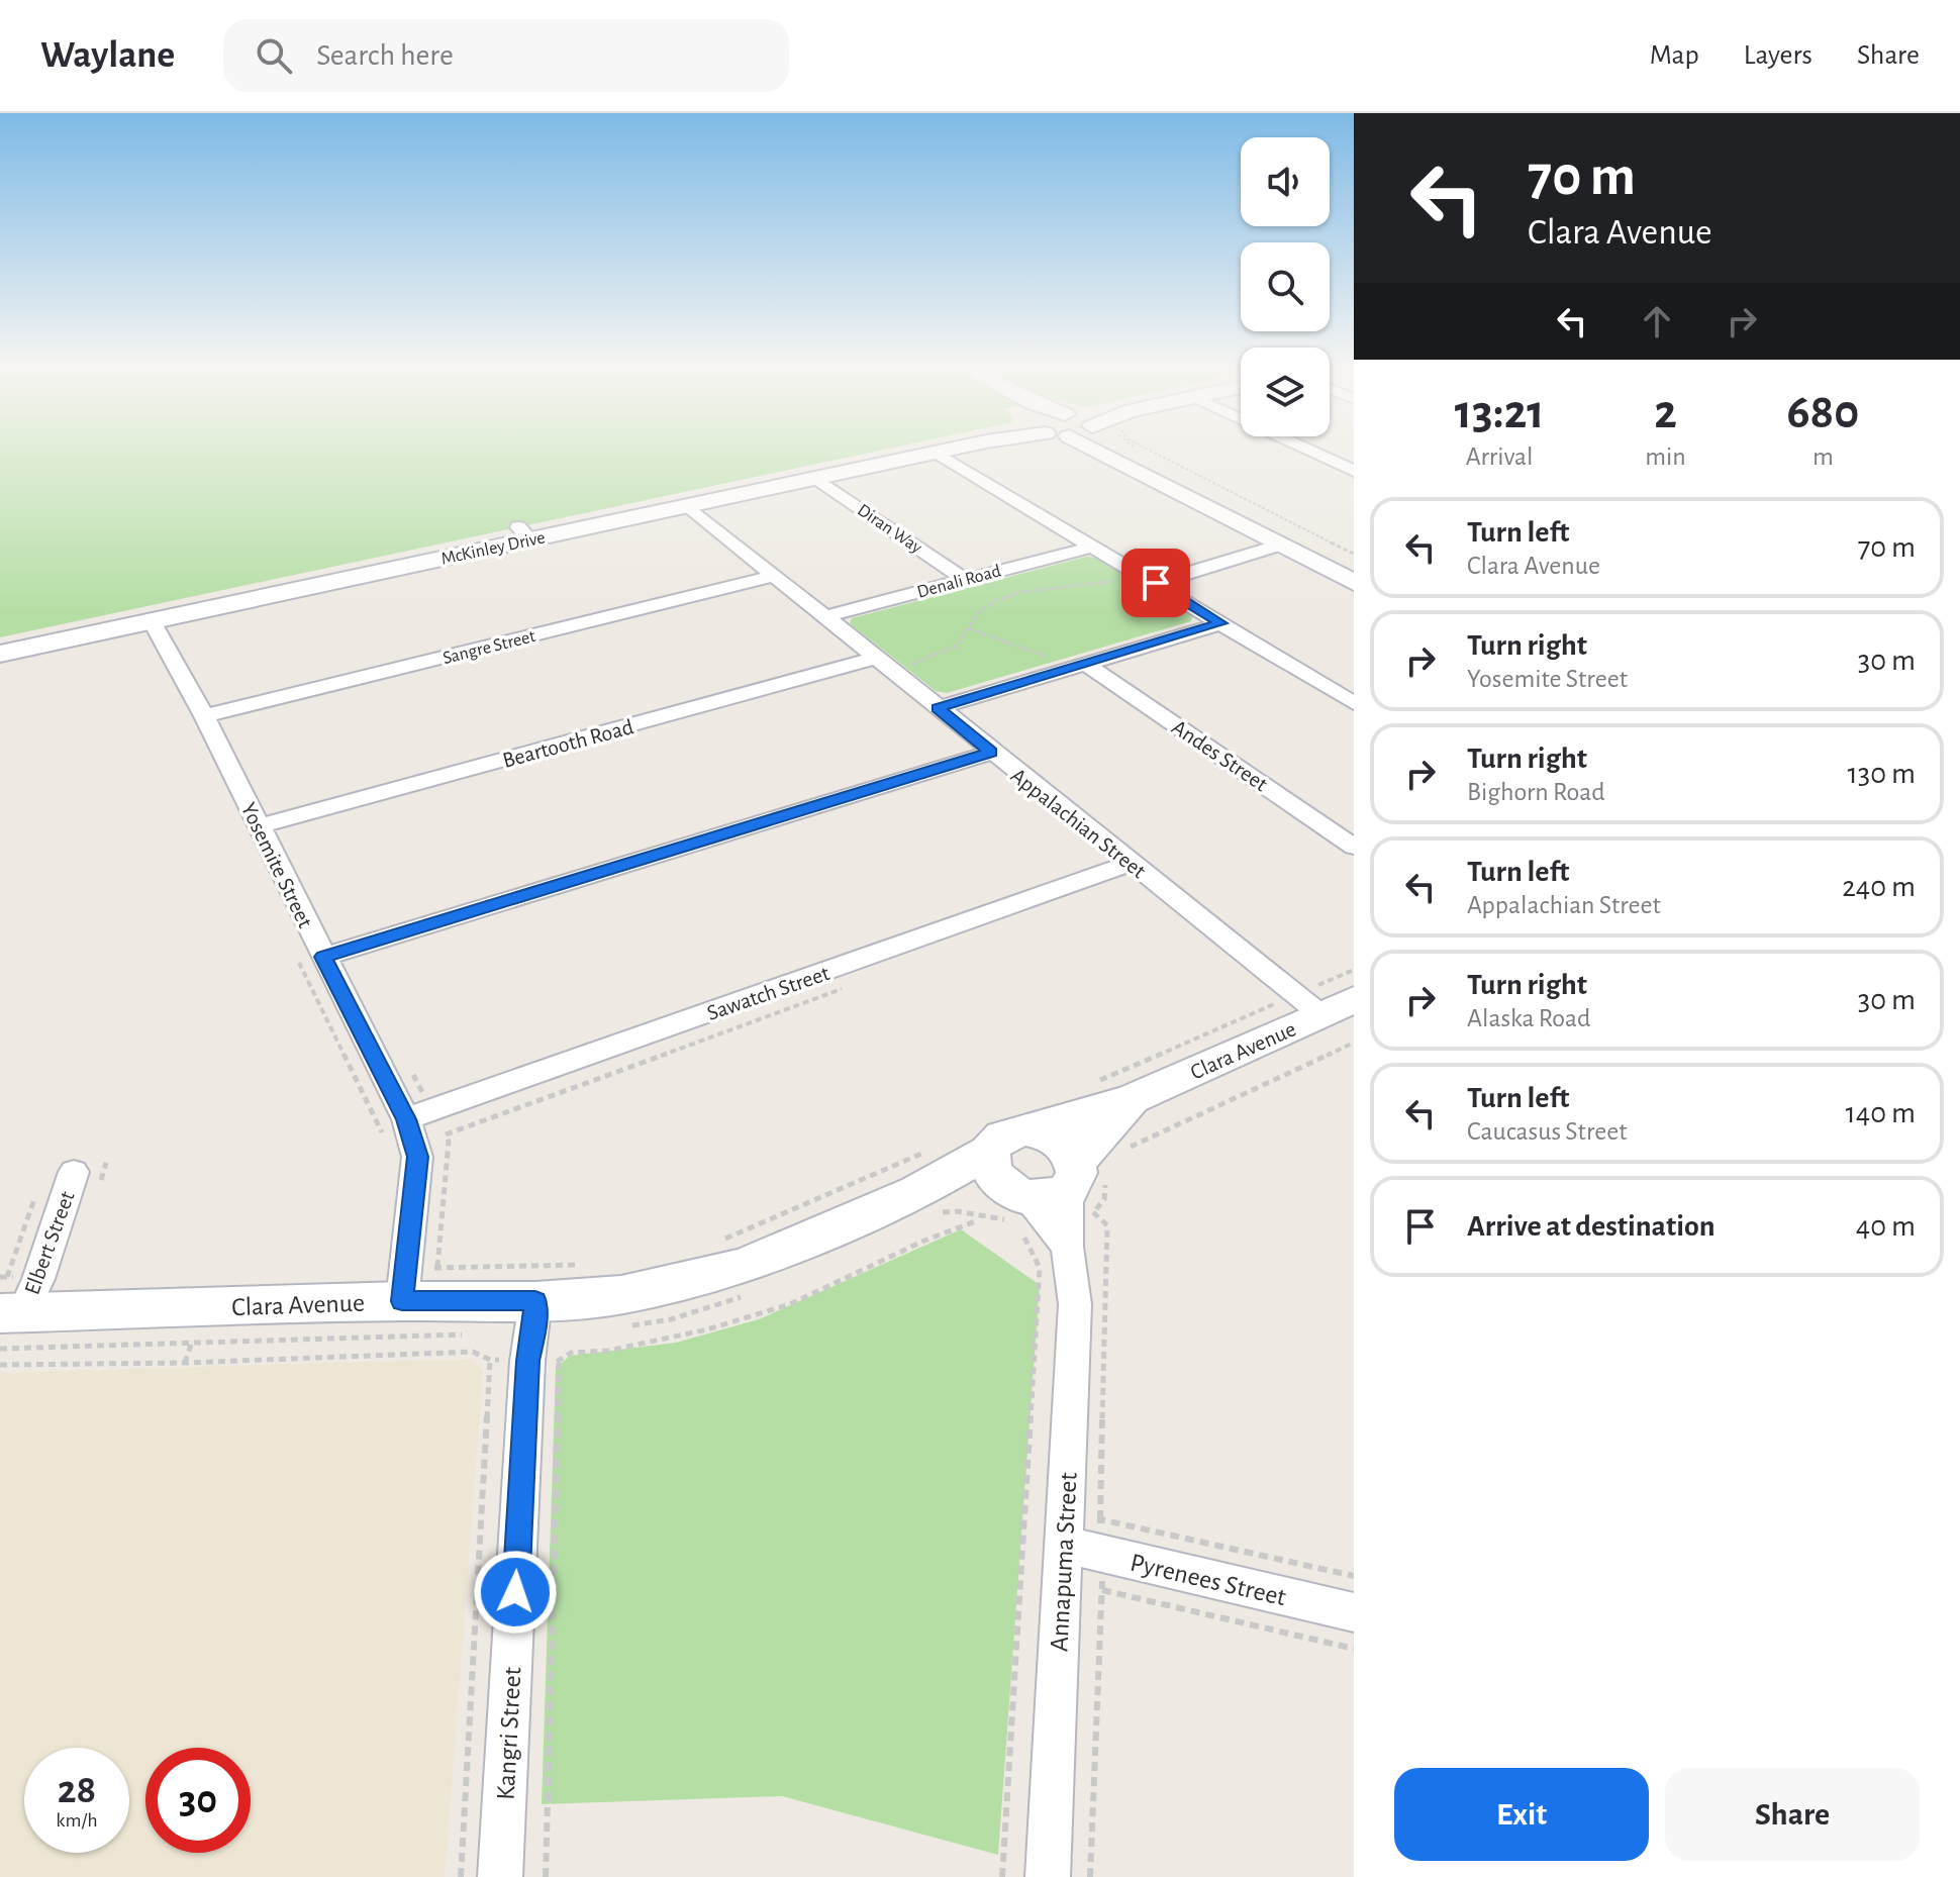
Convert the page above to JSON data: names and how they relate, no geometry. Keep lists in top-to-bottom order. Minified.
{"streets":{"street":["Diran Way","McKinley Drive","Denali Road","Sangre Street","Beartooth Road","Andes Street","Appalachian Street","Yosemite Street","Sawatch Street","Clara Avenue","Elbert Street","Annapuma Street","Pyrenees Street","Kangri Street"]},"crossings":[["Diran Way","McKinley Drive"],["Diran Way","Denali Road"],["McKinley Drive","Appalachian Street"],["McKinley Drive","Yosemite Street"],["Denali Road","Appalachian Street"],["Sangre Street","Appalachian Street"],["Sangre Street","Yosemite Street"],["Beartooth Road","Appalachian Street"],["Beartooth Road","Yosemite Street"],["Appalachian Street","Sawatch Street"],["Appalachian Street","Clara Avenue"],["Yosemite Street","Sawatch Street"],["Yosemite Street","Clara Avenue"],["Clara Avenue","Elbert Street"],["Clara Avenue","Annapuma Street"],["Clara Avenue","Kangri Street"],["Annapuma Street","Pyrenees Street"]],"page":{"header":"Waylane","search":"Search here","nav":["Map","Layers","Share"],"turn":["70 m","Clara Avenue"],"eta":["13:21","Arrival","2","min","680","m"],"list":[{"name":"Turn left","note":"Clara Avenue","value":"70 m"},{"name":"Turn right","note":"Yosemite Street","value":"30 m"},{"name":"Turn right","note":"Bighorn Road","value":"130 m"},{"name":"Turn left","note":"Appalachian Street","value":"240 m"},{"name":"Turn right","note":"Alaska Road","value":"30 m"},{"name":"Turn left","note":"Caucasus Street","value":"140 m"},{"name":"Arrive at destination","value":"40 m"}],"speed":"28 km/h","limit":"30","buttons":["Exit","Share"]}}
